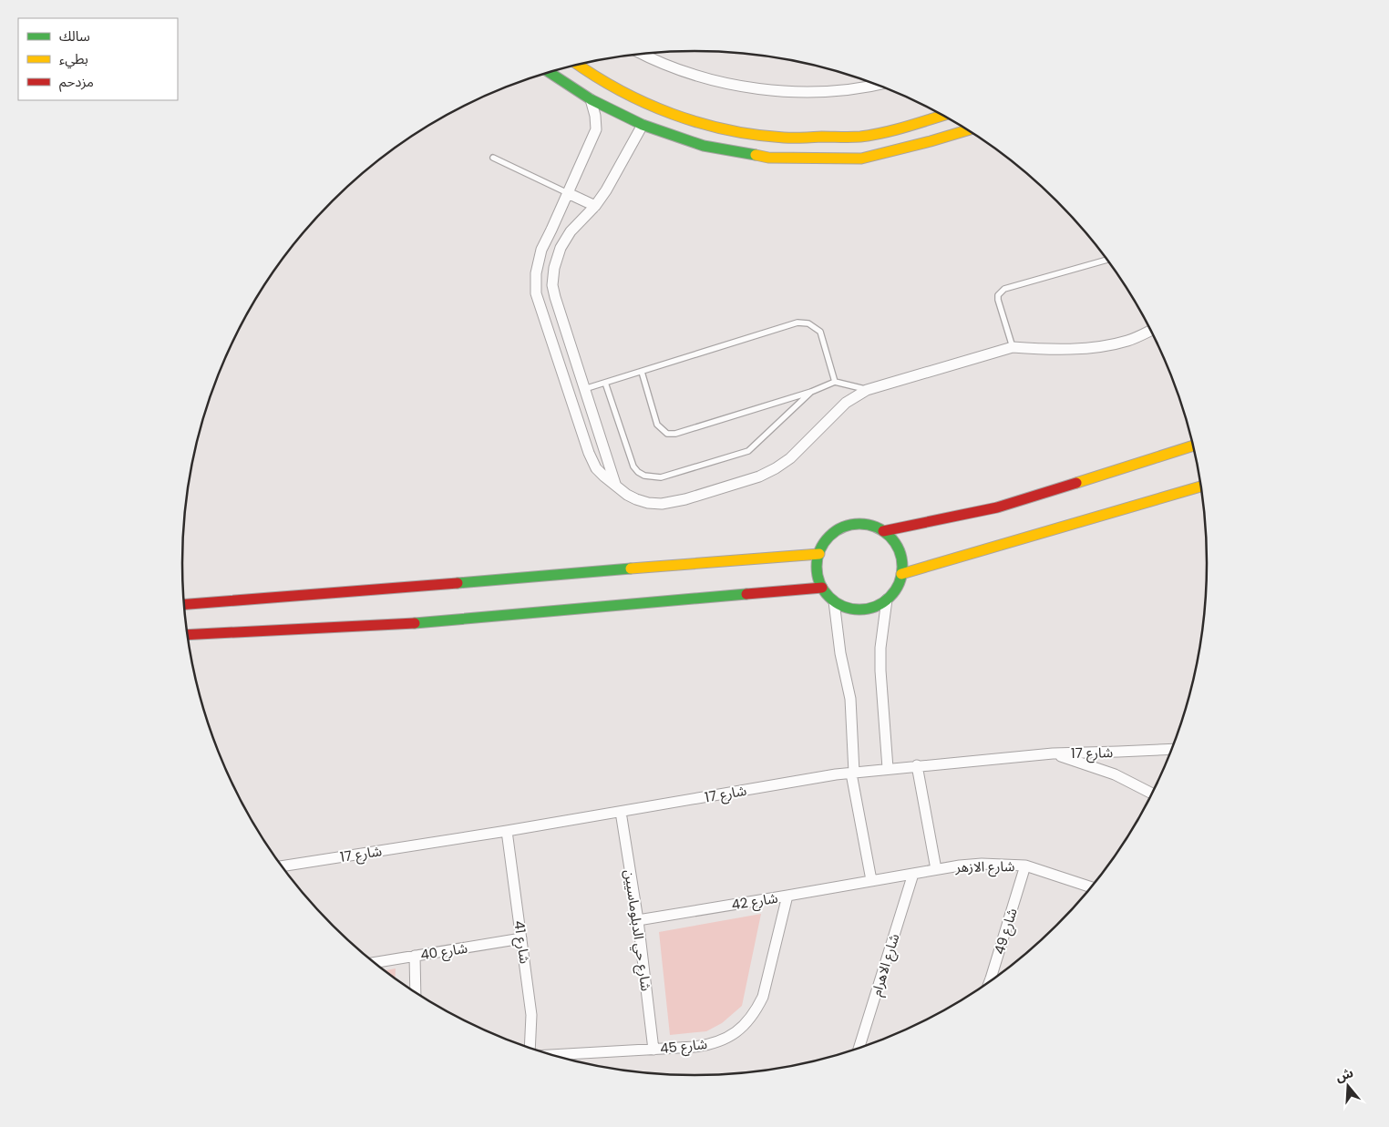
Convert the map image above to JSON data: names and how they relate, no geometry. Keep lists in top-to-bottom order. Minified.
{"streets":{"street":["شارع 17","شارع الازهر","شارع 42","شارع حي الدبلوماسيين","شارع 49","شارع 41","شارع 40","شارع الاهرام","شارع 45"]},"crossings":[["شارع 17","شارع حي الدبلوماسيين"],["شارع 17","شارع 41"],["شارع الازهر","شارع 42"],["شارع الازهر","شارع 49"],["شارع الازهر","شارع الاهرام"],["شارع 42","شارع حي الدبلوماسيين"],["شارع 42","شارع 45"],["شارع حي الدبلوماسيين","شارع 45"],["شارع 41","شارع 40"]],"legend":["سالك","بطيء","مزدحم"],"north":"top"}
